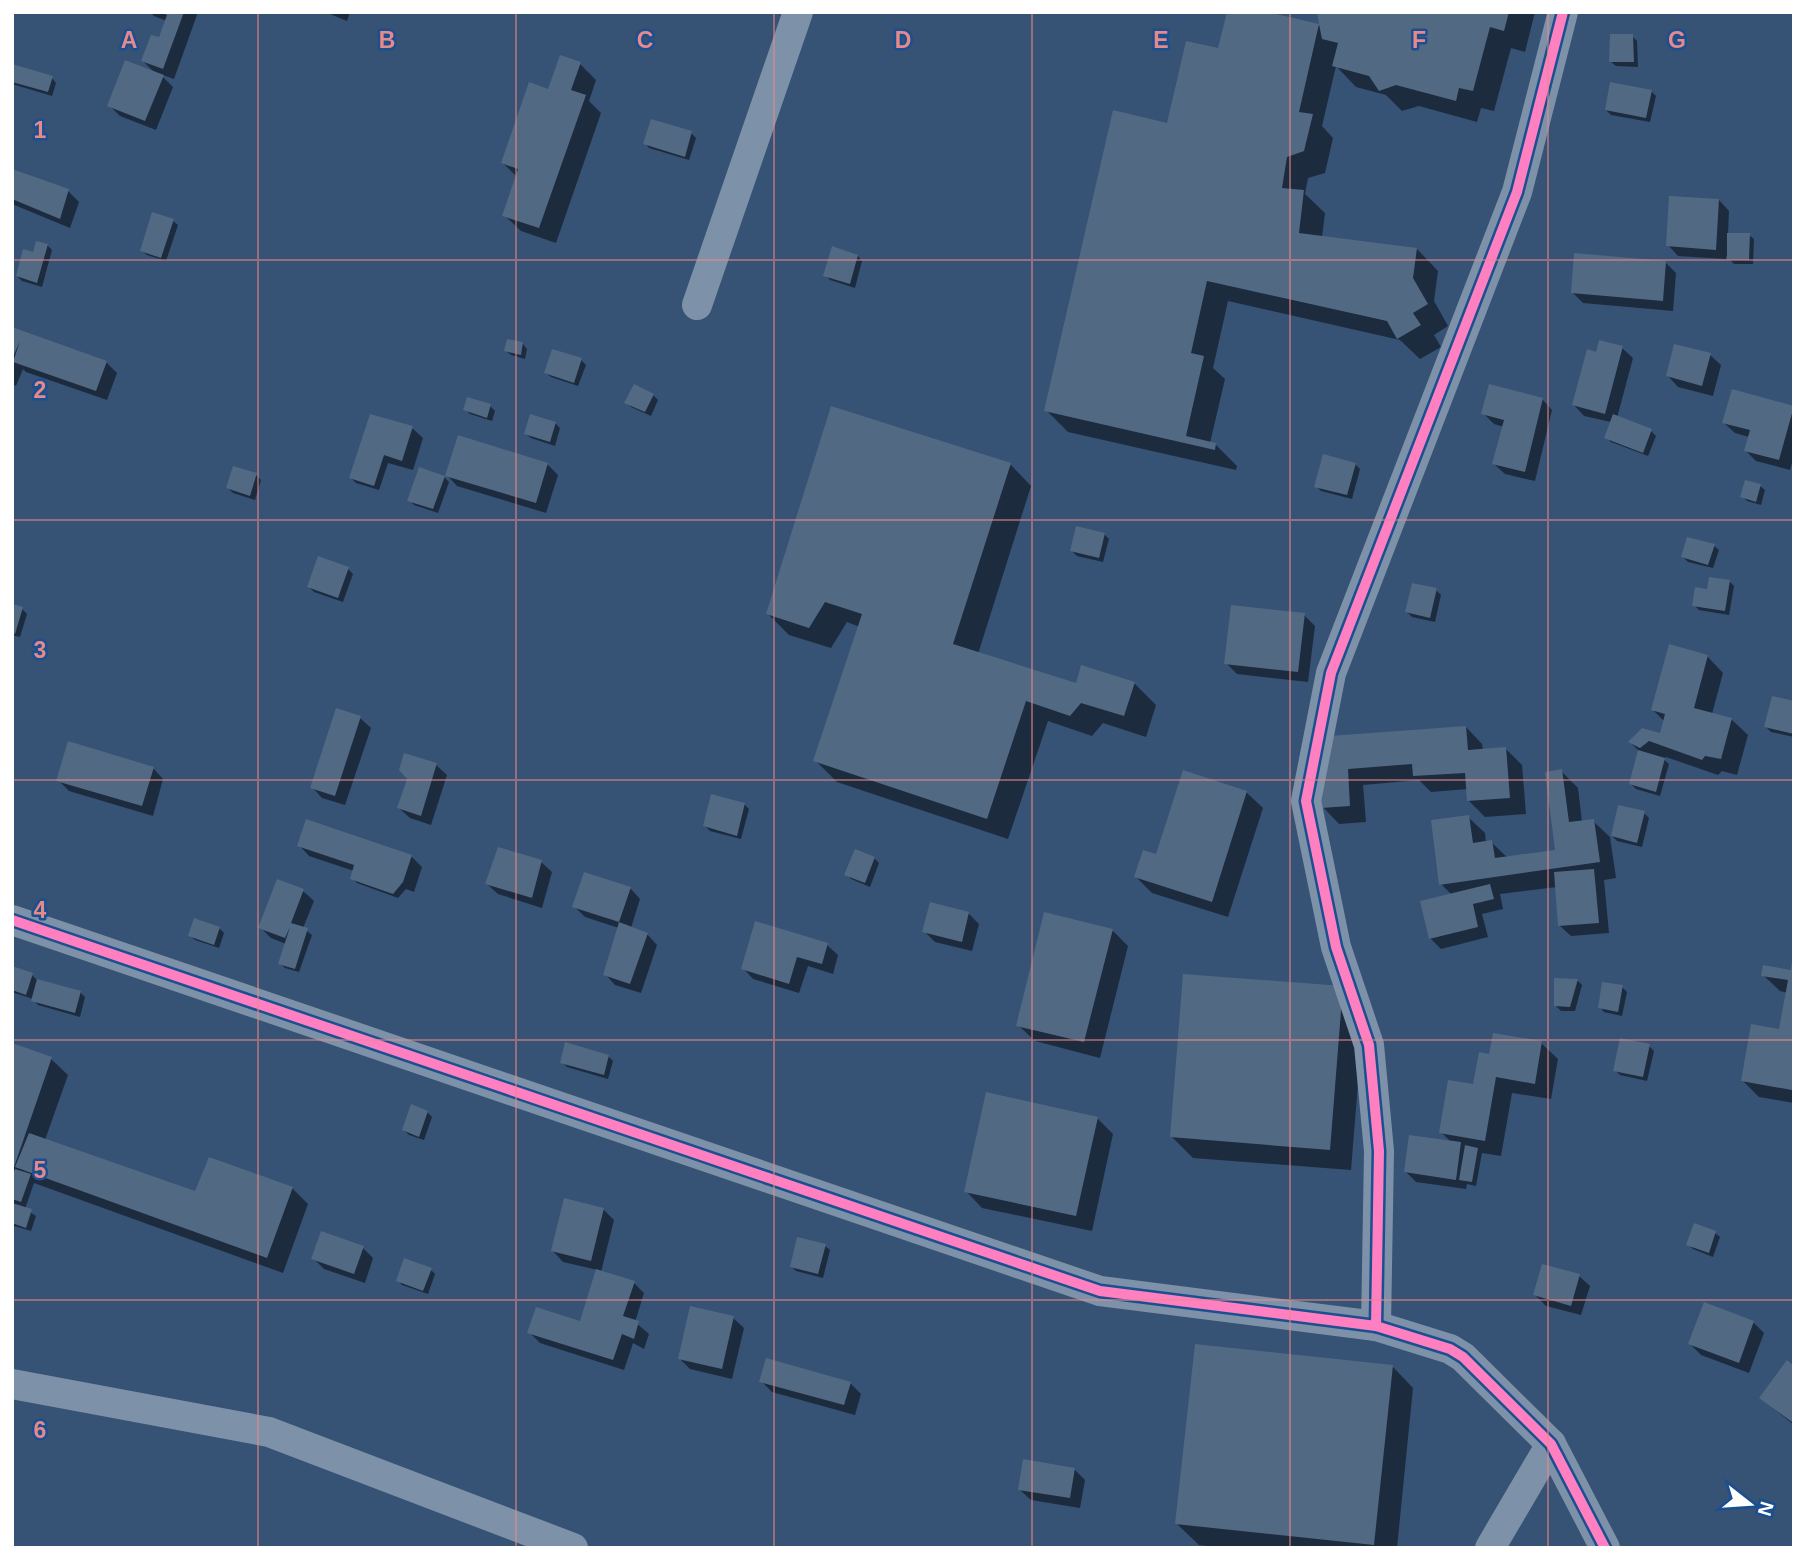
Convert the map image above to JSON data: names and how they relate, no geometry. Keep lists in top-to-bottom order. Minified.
{"north":"right","grid":{"columns":["A","B","C","D","E","F","G"],"rows":["1","2","3","4","5","6"]}}
